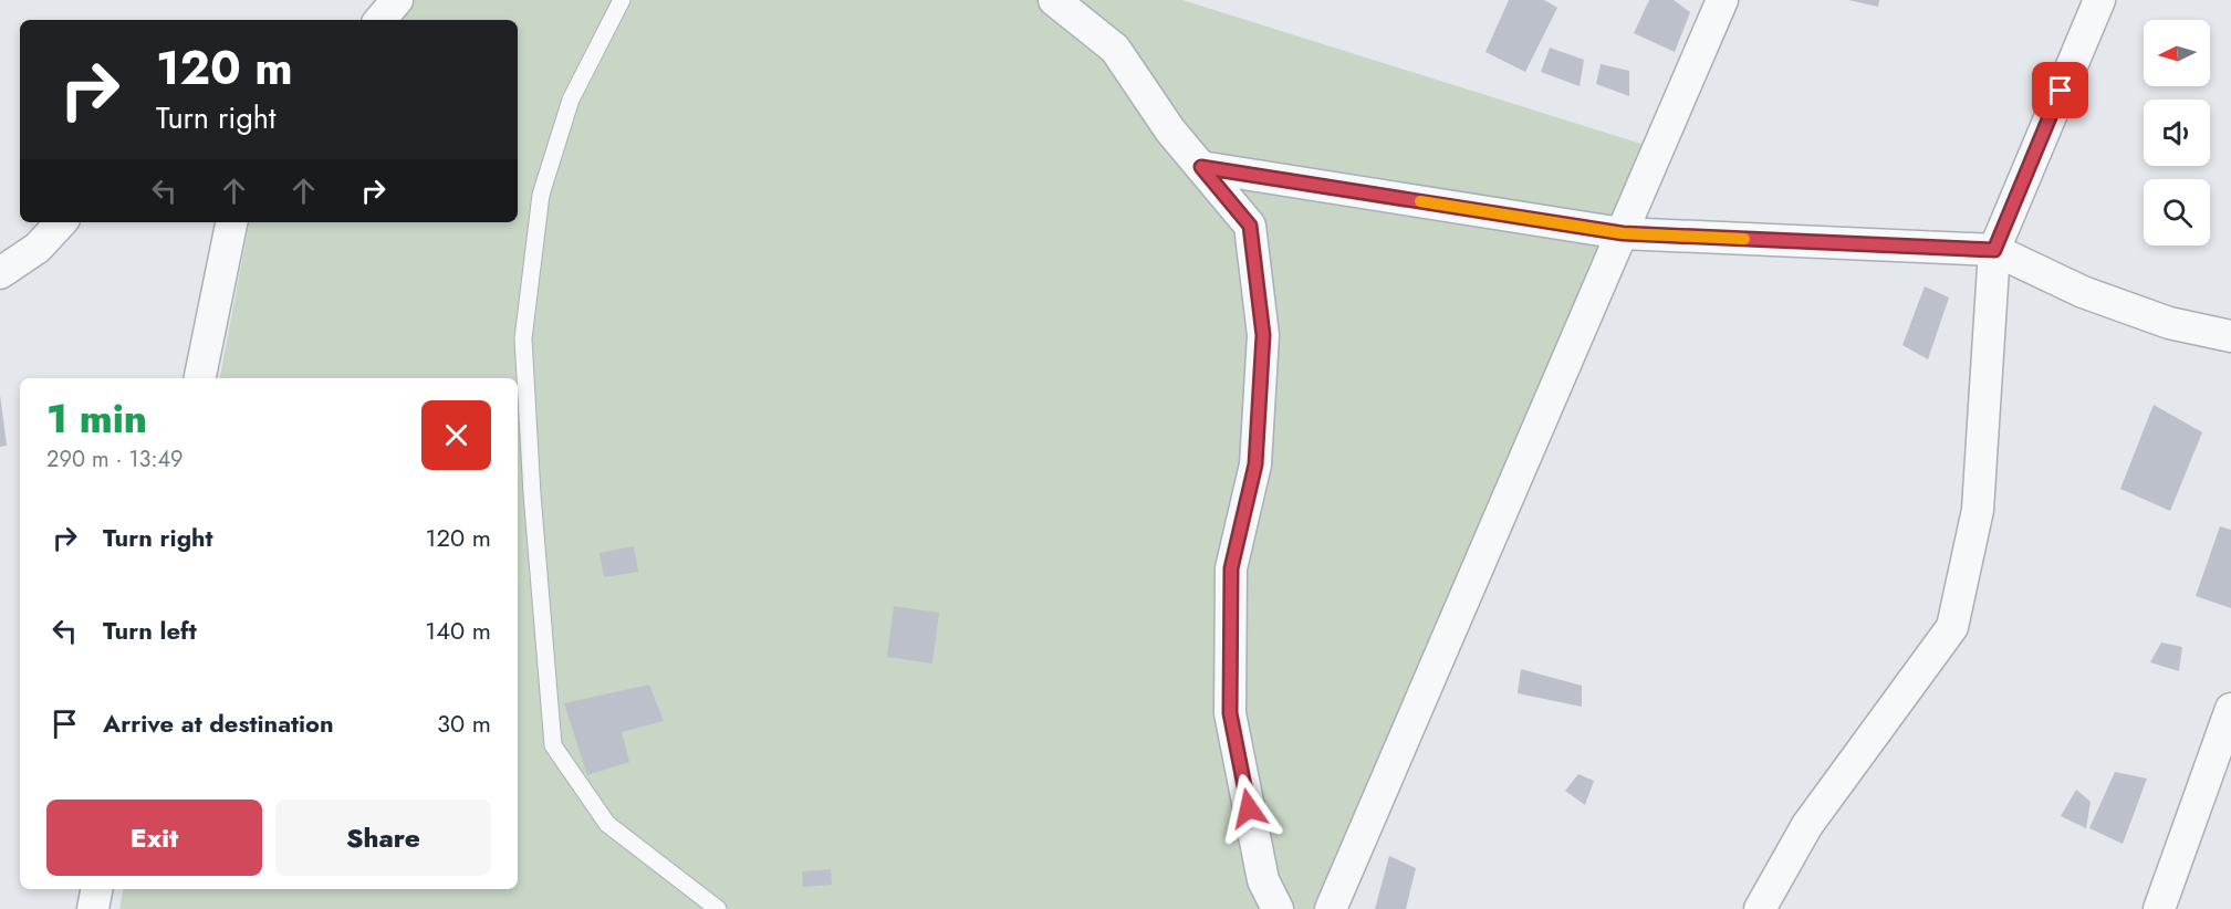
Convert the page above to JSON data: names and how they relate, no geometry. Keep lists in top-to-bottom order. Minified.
{"north":"left","page":{"turn":["120 m","Turn right"],"heading":["1 min","290 m · 13:49"],"list":[{"name":"Turn right","value":"120 m"},{"name":"Turn left","value":"140 m"},{"name":"Arrive at destination","value":"30 m"}],"buttons":["Exit","Share"]}}
